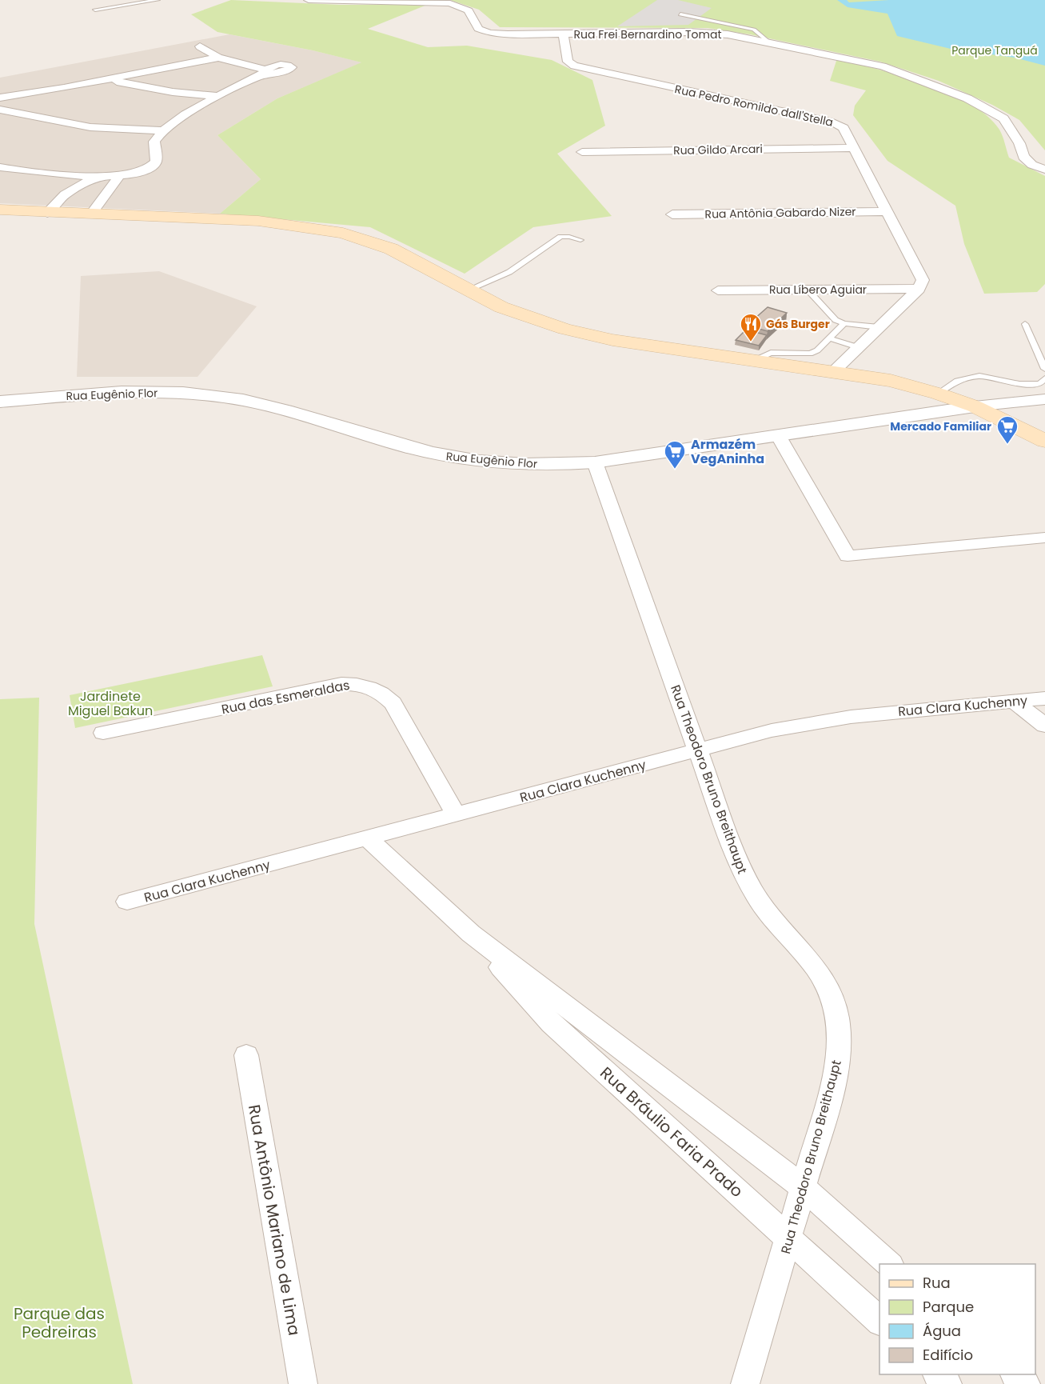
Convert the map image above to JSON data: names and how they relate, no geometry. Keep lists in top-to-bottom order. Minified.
{"streets":{"street":["Rua Frei Bernardino Tomat","Rua Pedro Romildo dall'Stella","Rua Gildo Arcari","Rua Antônia Gabardo Nizer","Rua Líbero Aguiar","Rua Eugênio Flor","Rua das Esmeraldas","Rua Clara Kuchenny","Rua Theodoro Bruno Breithaupt","Rua Bráulio Faria Prado","Rua Antônio Mariano de Lima"]},"crossings":[["Rua Frei Bernardino Tomat","Rua Pedro Romildo dall'Stella"],["Rua Pedro Romildo dall'Stella","Rua Gildo Arcari"],["Rua Pedro Romildo dall'Stella","Rua Antônia Gabardo Nizer"],["Rua Pedro Romildo dall'Stella","Rua Líbero Aguiar"],["Rua Eugênio Flor","Rua Theodoro Bruno Breithaupt"],["Rua das Esmeraldas","Rua Clara Kuchenny"],["Rua Clara Kuchenny","Rua Theodoro Bruno Breithaupt"],["Rua Clara Kuchenny","Rua Bráulio Faria Prado"],["Rua Theodoro Bruno Breithaupt","Rua Bráulio Faria Prado"]],"parks":["Parque Tanguá","Jardinete Miguel Bakun","Parque das Pedreiras"],"places":{"restaurant":["Gás Burger"],"supermarket":["Mercado Familiar","Armazém VegAninha"]},"legend":["Rua","Parque","Água","Edifício"]}
